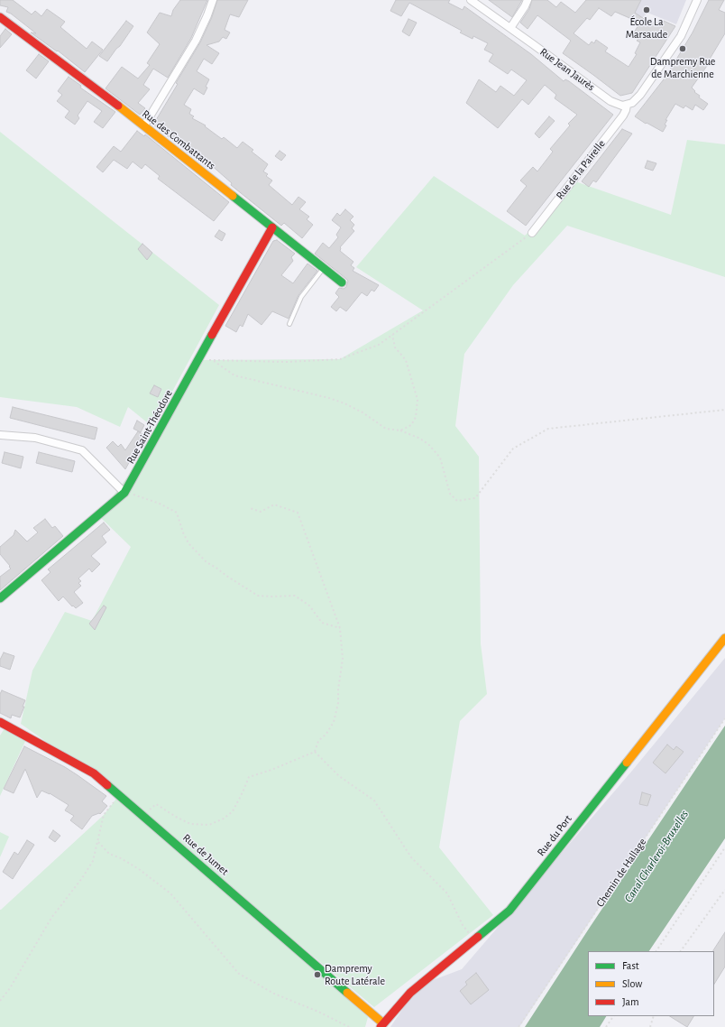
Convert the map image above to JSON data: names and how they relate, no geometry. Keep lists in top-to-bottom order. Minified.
{"streets":{"street":["Rue Jean Jaurès","Rue des Combattants","Rue de la Pairelle","Rue Saint-Théodore","Rue du Port","Rue de Jumet"],"path":["Chemin de Hallage"]},"crossings":[["Rue Jean Jaurès","Rue de la Pairelle"],["Rue des Combattants","Rue Saint-Théodore"],["Rue du Port","Rue de Jumet"]],"water":["Canal Charleroi-Bruxelles"],"places":["École La Marsaude","Dampremy Rue de Marchienne","Dampremy Route Latérale"],"legend":["Fast","Slow","Jam"]}
